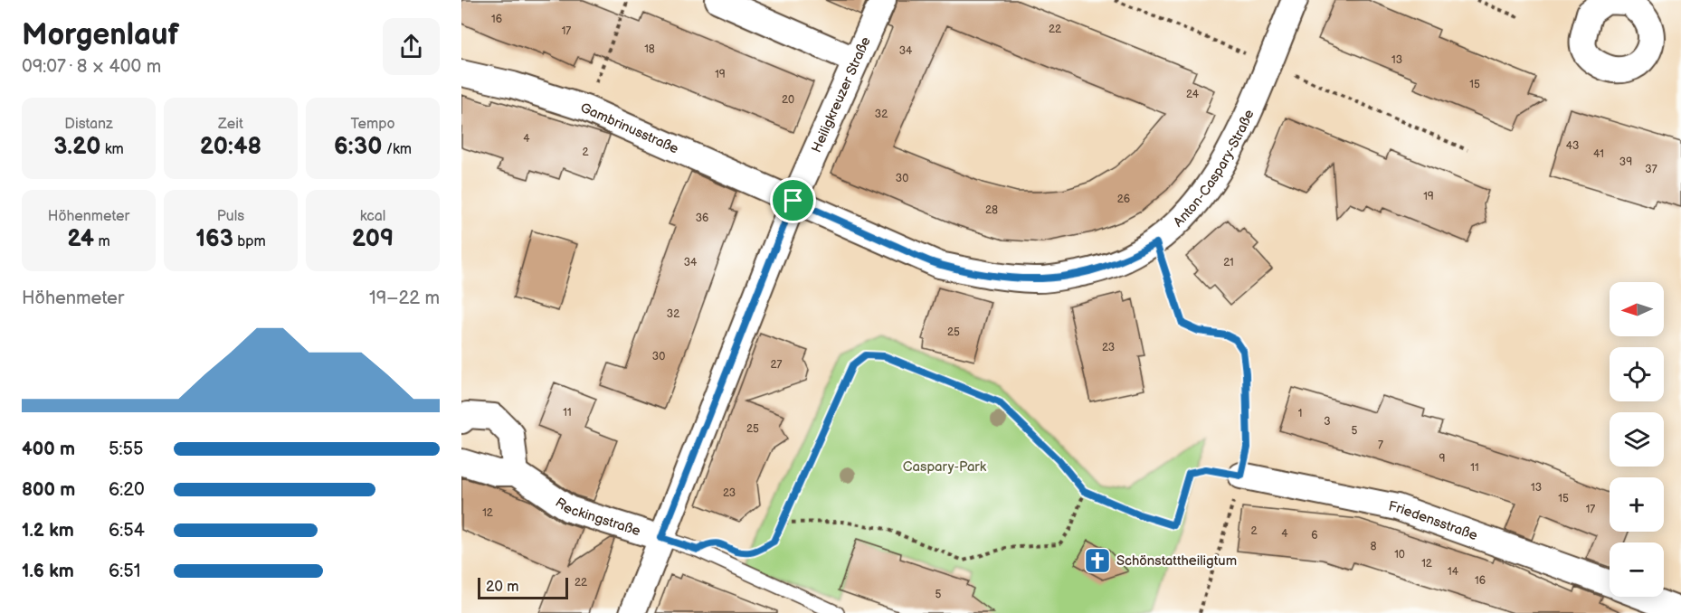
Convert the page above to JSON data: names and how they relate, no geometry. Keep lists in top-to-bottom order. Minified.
{"streets":{"street":["Heiligkreuzer Straße","Gambrinusstraße","Anton-Caspary-Straße","Reckingstraße","Friedensstraße"]},"crossings":[["Heiligkreuzer Straße","Gambrinusstraße"],["Heiligkreuzer Straße","Anton-Caspary-Straße"],["Heiligkreuzer Straße","Reckingstraße"],["Gambrinusstraße","Anton-Caspary-Straße"]],"parks":["Caspary-Park"],"places":{"church":["Schönstattheiligtum"]},"house_numbers":["16","22","17","18","34","13","19","15","24","20","32","4","43","2","41","39","37","30","19","26","28","36","34","21","32","25","23","30","27","11","1","3","25","5","7","9","11","13","23","15","17","12","2","4","6","8","10","12","14","16","22","5"],"scale_bar":"20 m","north":"left","page":{"heading":["Morgenlauf","09:07 · 8 × 400 m"],"stats":[["Distanz","3.20 km"],["Zeit","20:48"],["Tempo","6:30 /km"],["Höhenmeter","24 m"],["Puls","163 bpm"],["kcal","209"]],"chart":["Höhenmeter","19–22 m"],"map_buttons":["+","−"],"list":[{"name":"400 m","note":"5:55"},{"name":"800 m","note":"6:20"},{"name":"1.2 km","note":"6:54"},{"name":"1.6 km","note":"6:51"}],"scale":"20 m"}}
